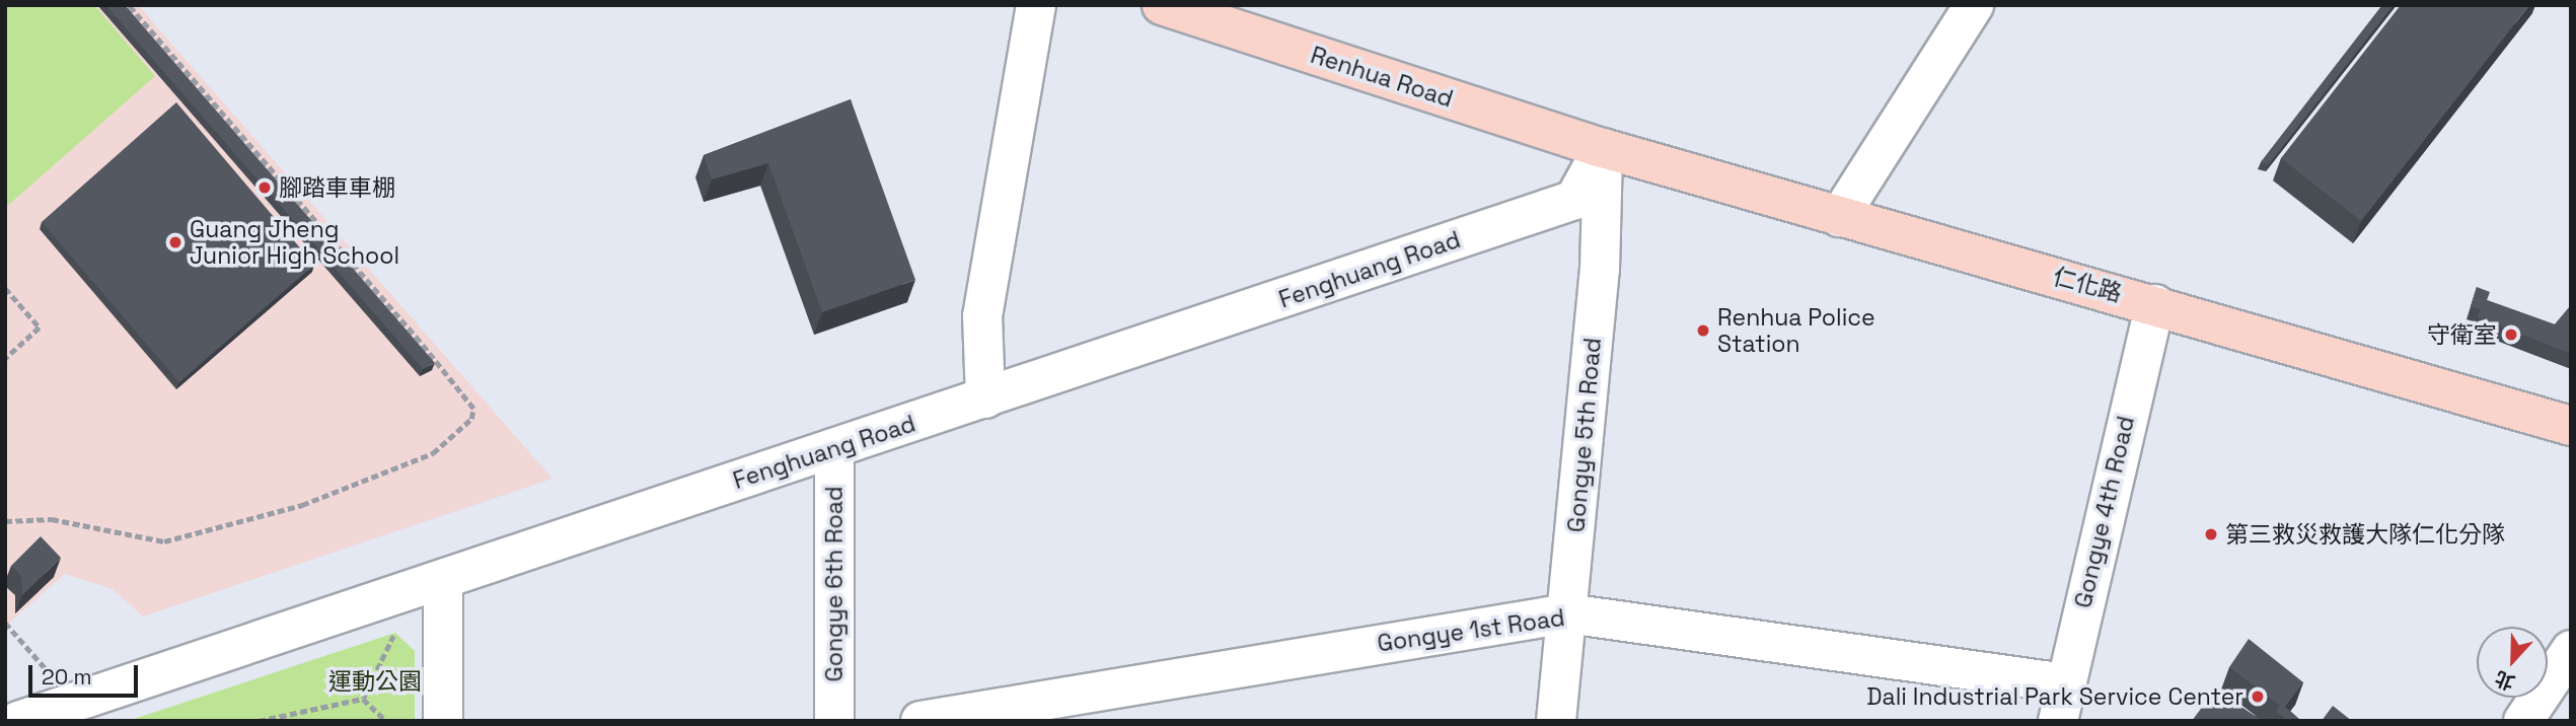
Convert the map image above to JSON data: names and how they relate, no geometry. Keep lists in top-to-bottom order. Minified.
{"streets":{"main road":["Renhua Road","仁化路"],"street":["Fenghuang Road","Gongye 5th Road","Gongye 4th Road","Gongye 6th Road","Gongye 1st Road"]},"crossings":[["Renhua Road","Fenghuang Road"],["Renhua Road","仁化路"],["Renhua Road","Gongye 5th Road"],["Fenghuang Road","仁化路"],["Fenghuang Road","Gongye 5th Road"],["Fenghuang Road","Gongye 6th Road"],["仁化路","Gongye 5th Road"],["仁化路","Gongye 4th Road"],["Gongye 5th Road","Gongye 1st Road"],["Gongye 4th Road","Gongye 1st Road"]],"parks":["運動公園"],"places":["腳踏車車棚","Guang Jheng Junior High School","Renhua Police Station","守衛室","第三救災救護大隊仁化分隊","Dali Industrial Park Service Center"],"scale_bar":"20 m","north":"bottom"}
